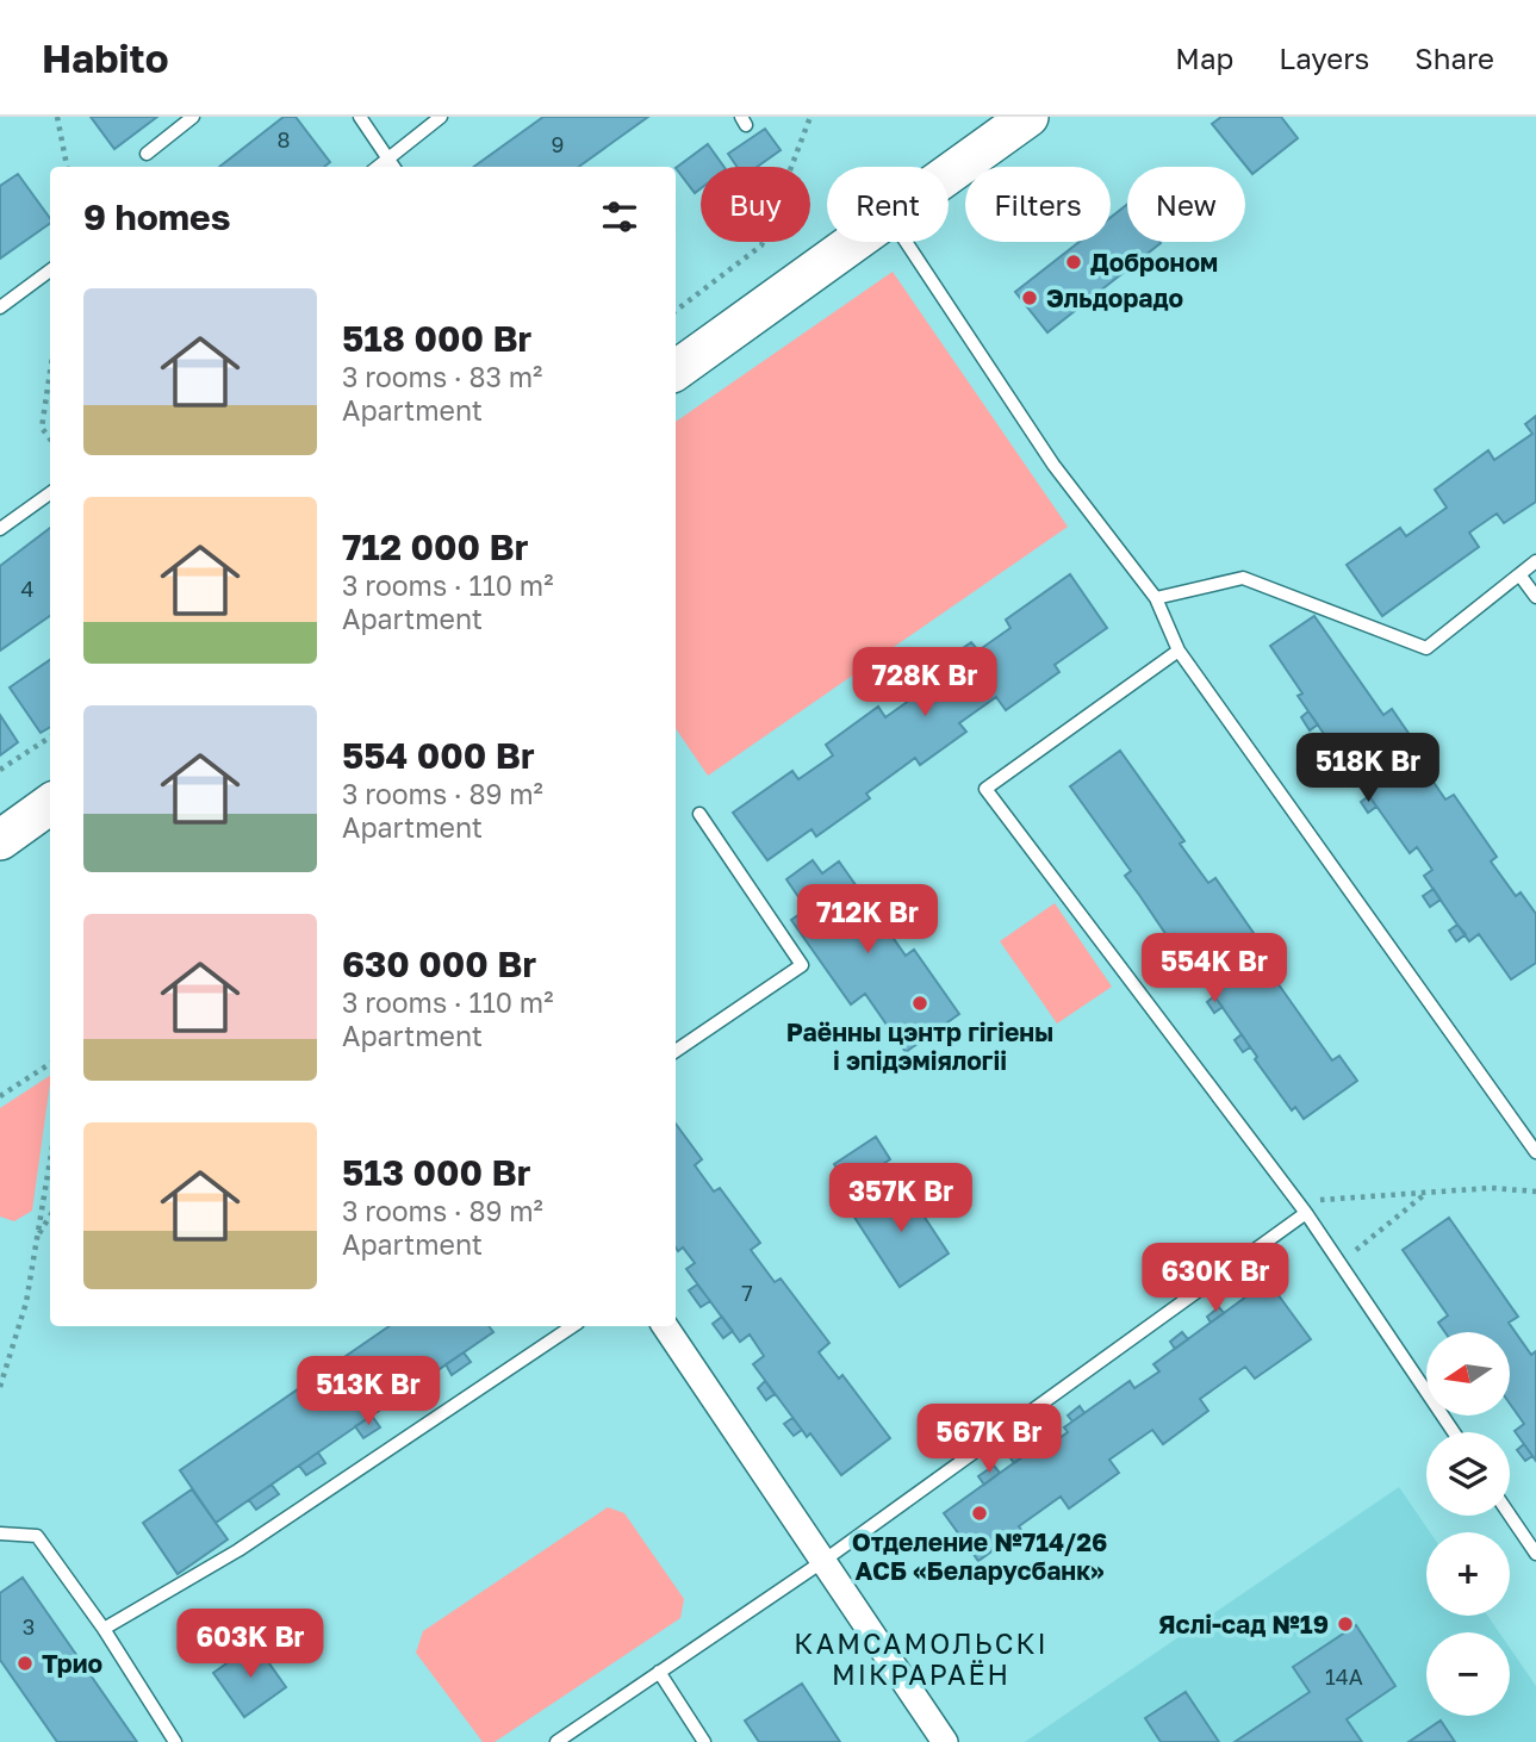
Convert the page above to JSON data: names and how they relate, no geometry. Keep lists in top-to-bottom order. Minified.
{"districts":["КАМСАМОЛЬСКІ МІКРАРАЁН"],"places":["Доброном","Эльдорадо","Раённы цэнтр гігіены і эпідэміялогіі","Отделение №714/26 АСБ «Беларусбанк»","Яслі-сад №19","Трио"],"house_numbers":["8","9","4","7","3","14А"],"north":"left","page":{"header":"Habito","nav":["Map","Layers","Share"],"chip":["Buy","Rent","Filters","New"],"heading":"9 homes","list":[{"name":"518 000 Br","note":"3 rooms · 83 m² · Apartment"},{"name":"712 000 Br","note":"3 rooms · 110 m² · Apartment"},{"name":"554 000 Br","note":"3 rooms · 89 m² · Apartment"},{"name":"630 000 Br","note":"3 rooms · 110 m² · Apartment"},{"name":"513 000 Br","note":"3 rooms · 89 m² · Apartment"}],"price":["728K Br","518K Br","712K Br","554K Br","357K Br","630K Br","513K Br","567K Br","603K Br"],"map_buttons":["+","−"]}}
